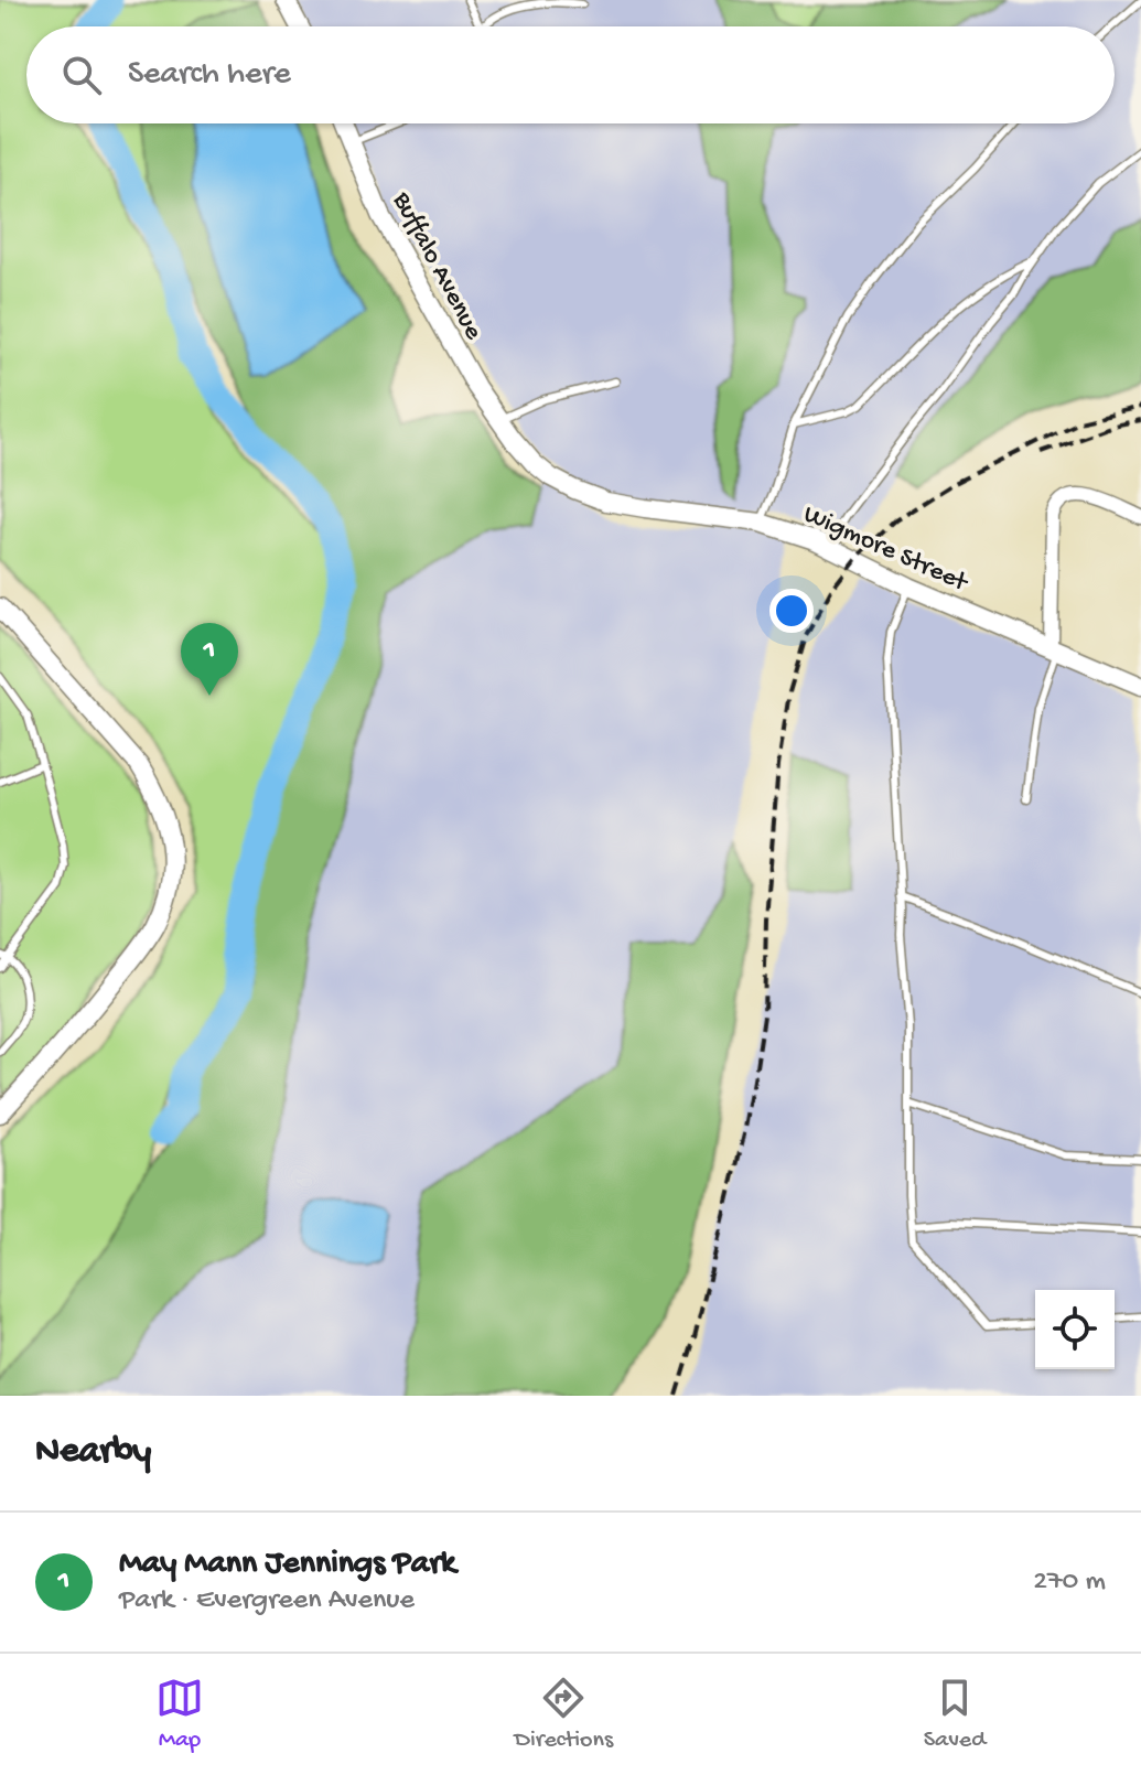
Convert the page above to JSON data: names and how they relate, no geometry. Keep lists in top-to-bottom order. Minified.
{"streets":{"street":["Buffalo Avenue","Wigmore Street"]},"crossings":[["Buffalo Avenue","Wigmore Street"]],"page":{"search":"Search here","pins":"1","heading":"Nearby","list":[{"mark":"1","name":"May Mann Jennings Park","note":"Park · Evergreen Avenue","value":"270 m"}],"nav":["Map","Directions","Saved"]}}
